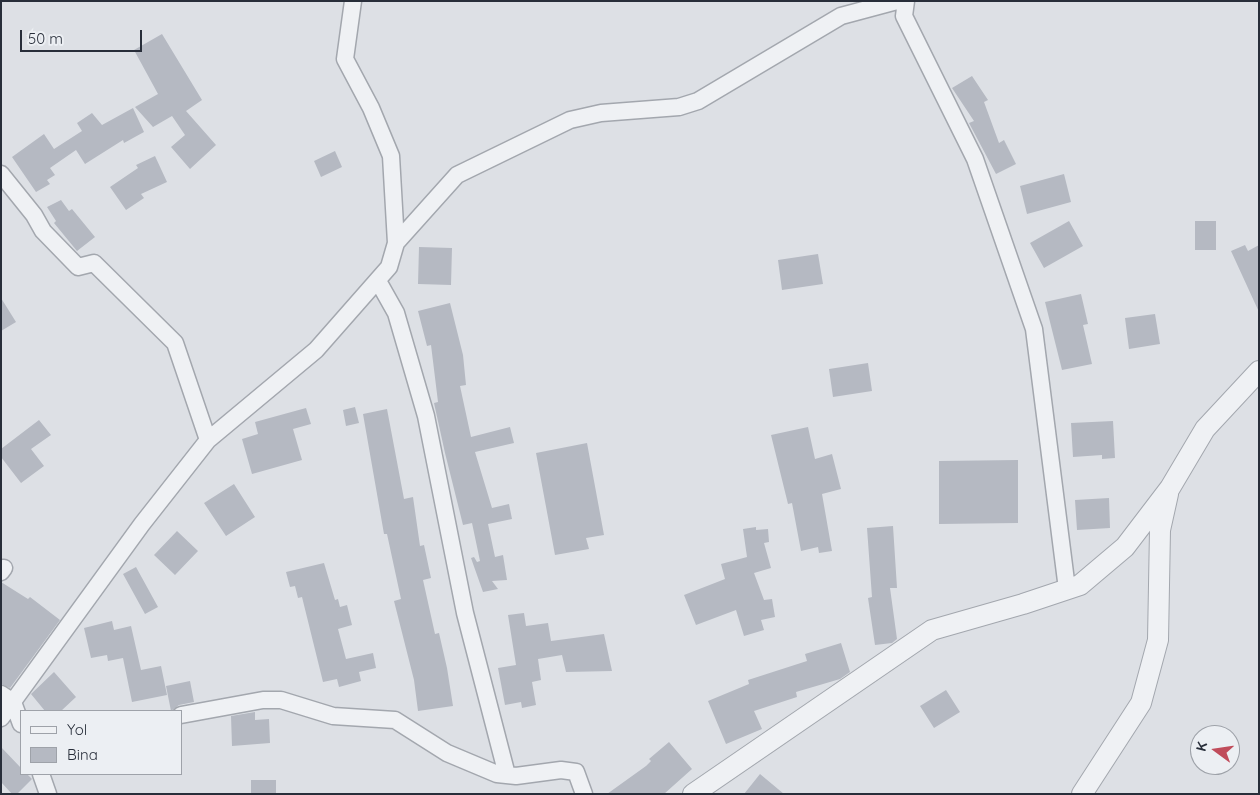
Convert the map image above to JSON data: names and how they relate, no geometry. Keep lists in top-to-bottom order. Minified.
{"legend":["Yol","Bina"],"scale_bar":"50 m","north":"left"}
